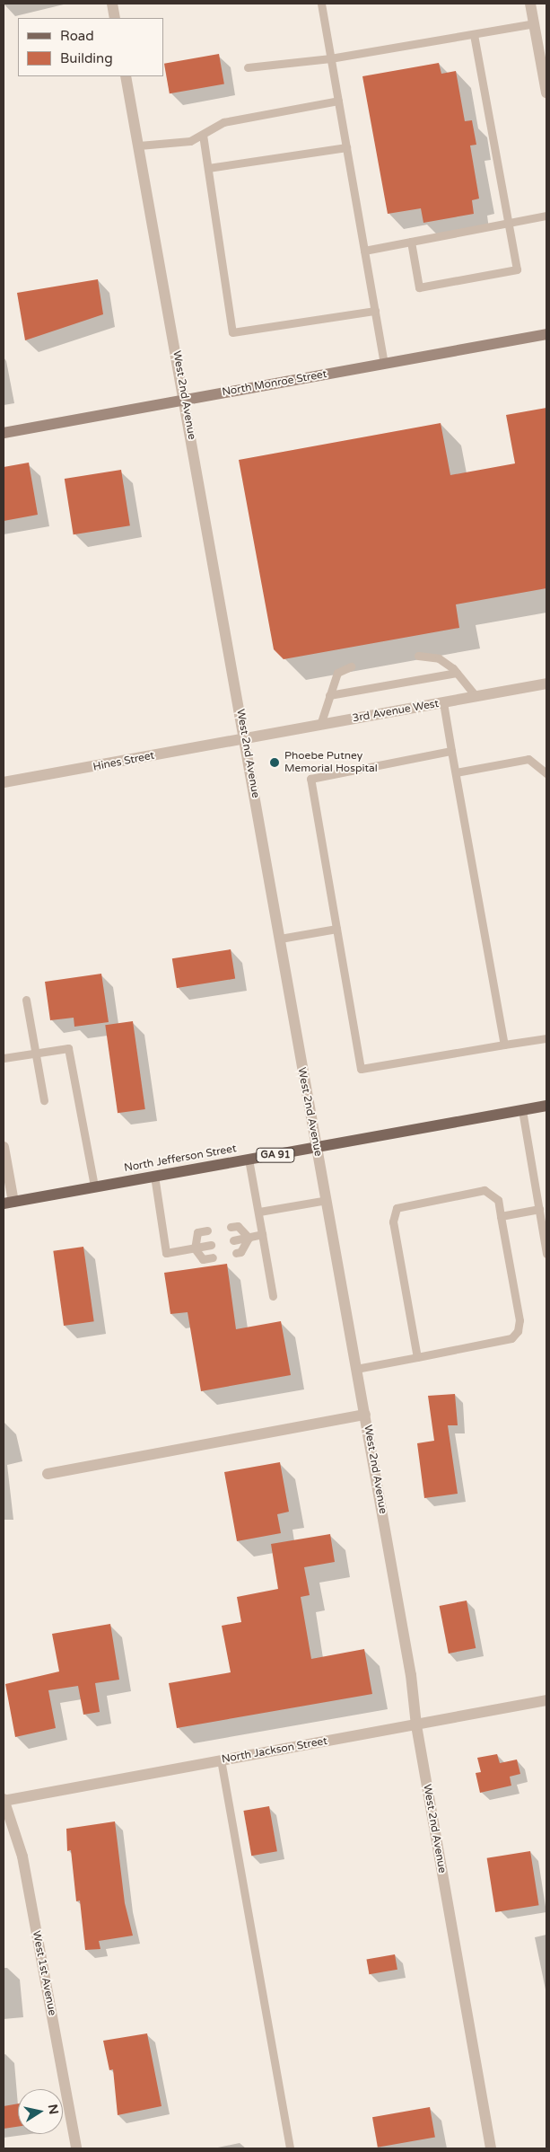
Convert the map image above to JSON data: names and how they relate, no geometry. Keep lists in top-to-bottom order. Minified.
{"streets":{"main road":["North Monroe Street","GA 91","North Jefferson Street"],"street":["West 2nd Avenue","3rd Avenue West","Hines Street","North Jackson Street","West 1st Avenue"]},"crossings":[["North Monroe Street","West 2nd Avenue"],["West 2nd Avenue","3rd Avenue West"],["West 2nd Avenue","Hines Street"],["West 2nd Avenue","North Jefferson Street"],["West 2nd Avenue","North Jackson Street"],["3rd Avenue West","Hines Street"],["North Jackson Street","West 1st Avenue"]],"places":["Phoebe Putney Memorial Hospital"],"legend":["Road","Building"],"north":"right"}
